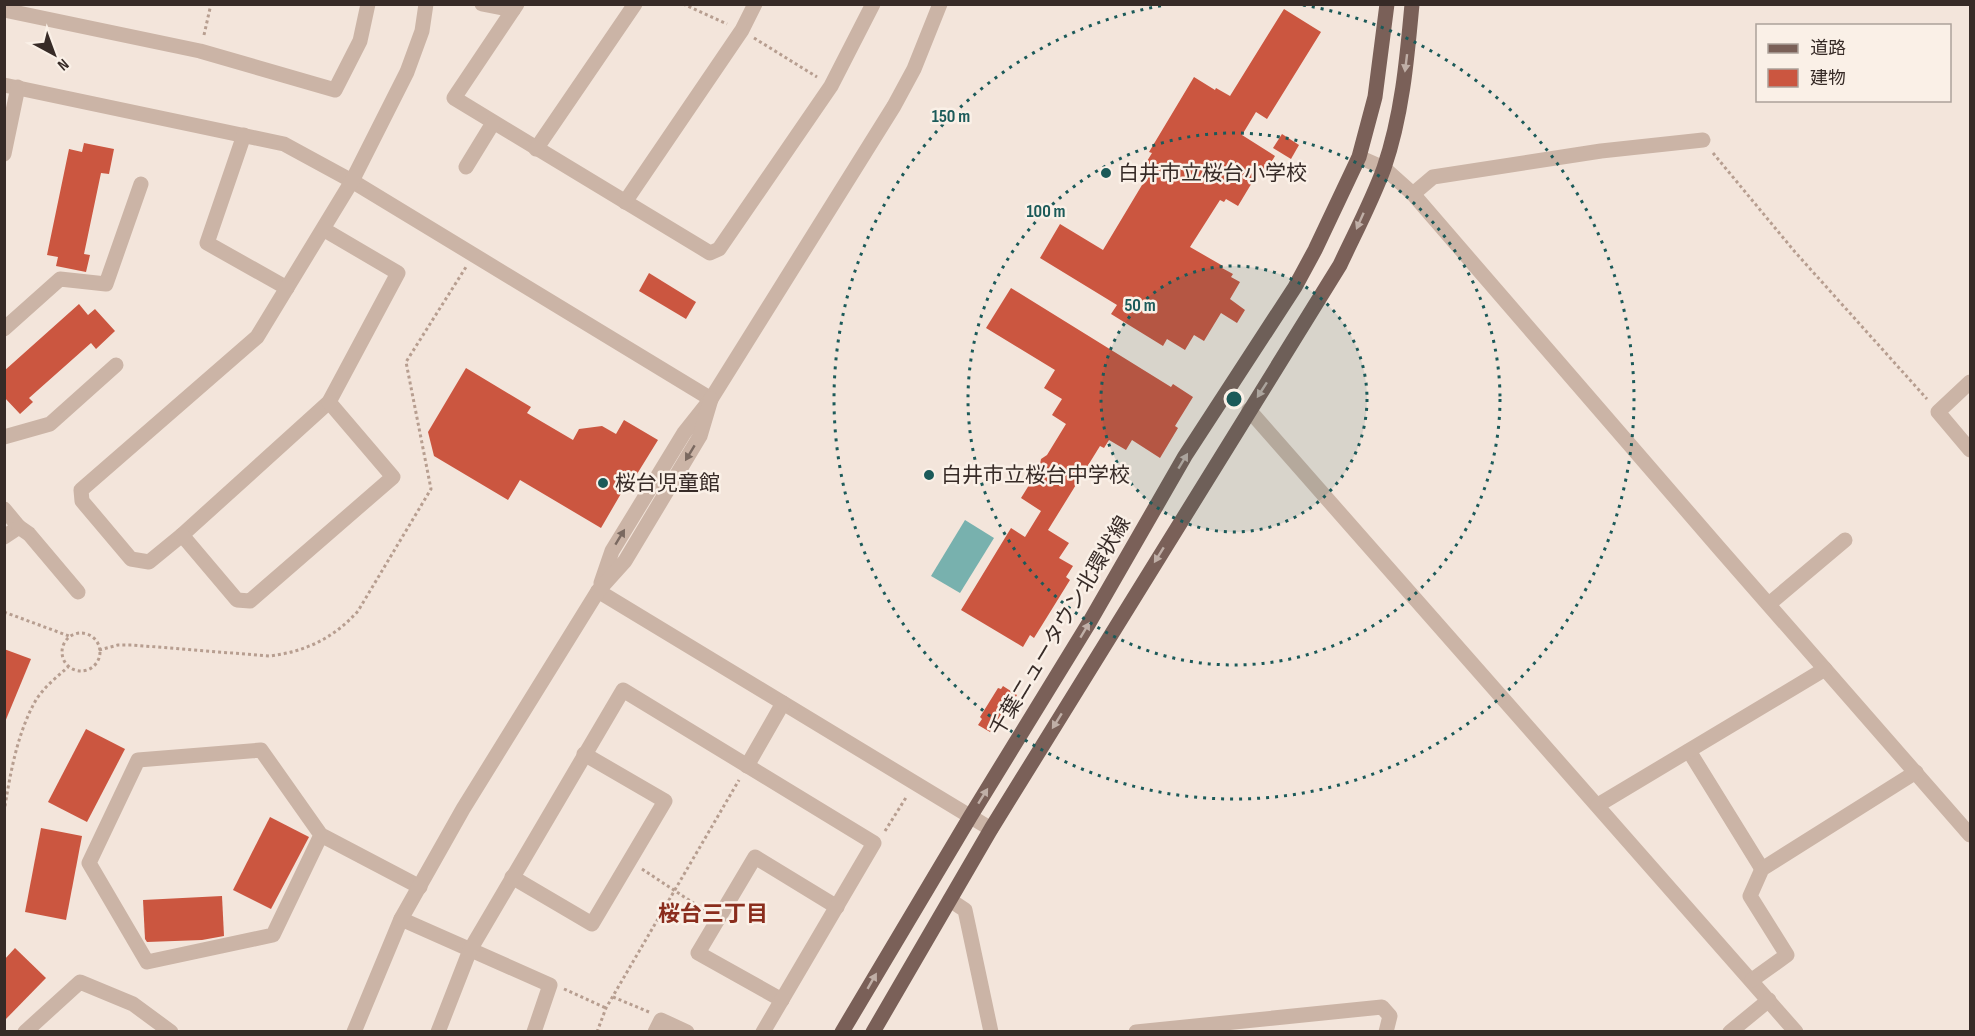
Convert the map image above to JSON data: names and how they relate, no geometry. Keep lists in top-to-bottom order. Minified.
{"streets":{"main road":["千葉ニュータウン北環状線"]},"districts":["桜台三丁目"],"places":["白井市立桜台小学校","白井市立桜台中学校","桜台児童館"],"legend":["道路","建物"],"north":"bottom right","rings":["150 m","100 m","50 m"]}
